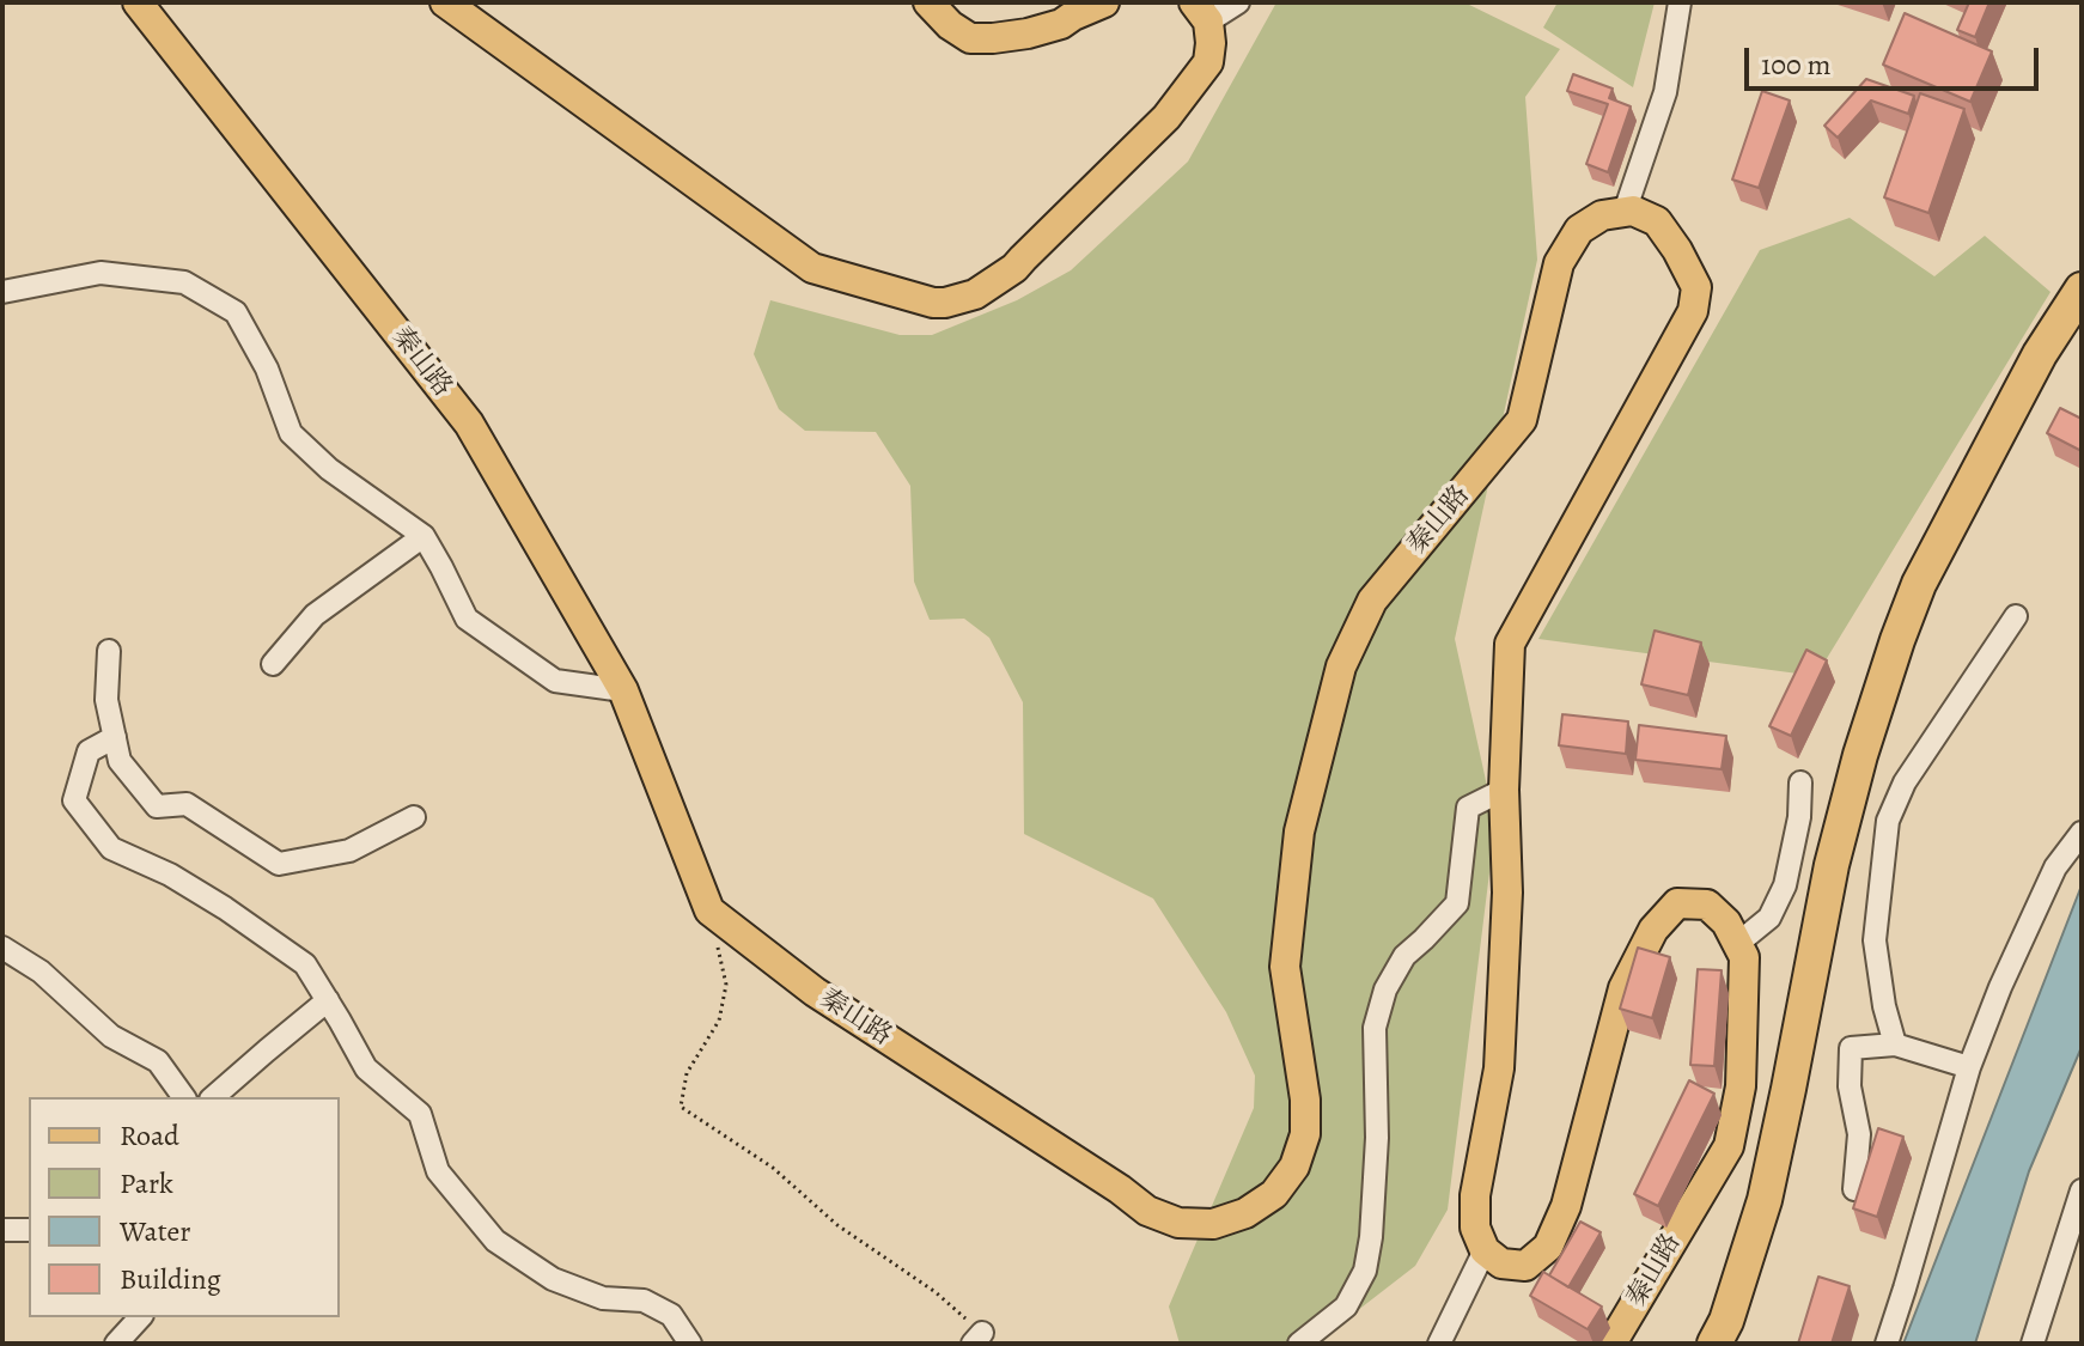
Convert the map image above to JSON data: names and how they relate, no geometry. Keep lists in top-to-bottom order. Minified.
{"streets":{"main road":["秦山路"]},"legend":["Road","Park","Water","Building"],"scale_bar":"100 m"}
